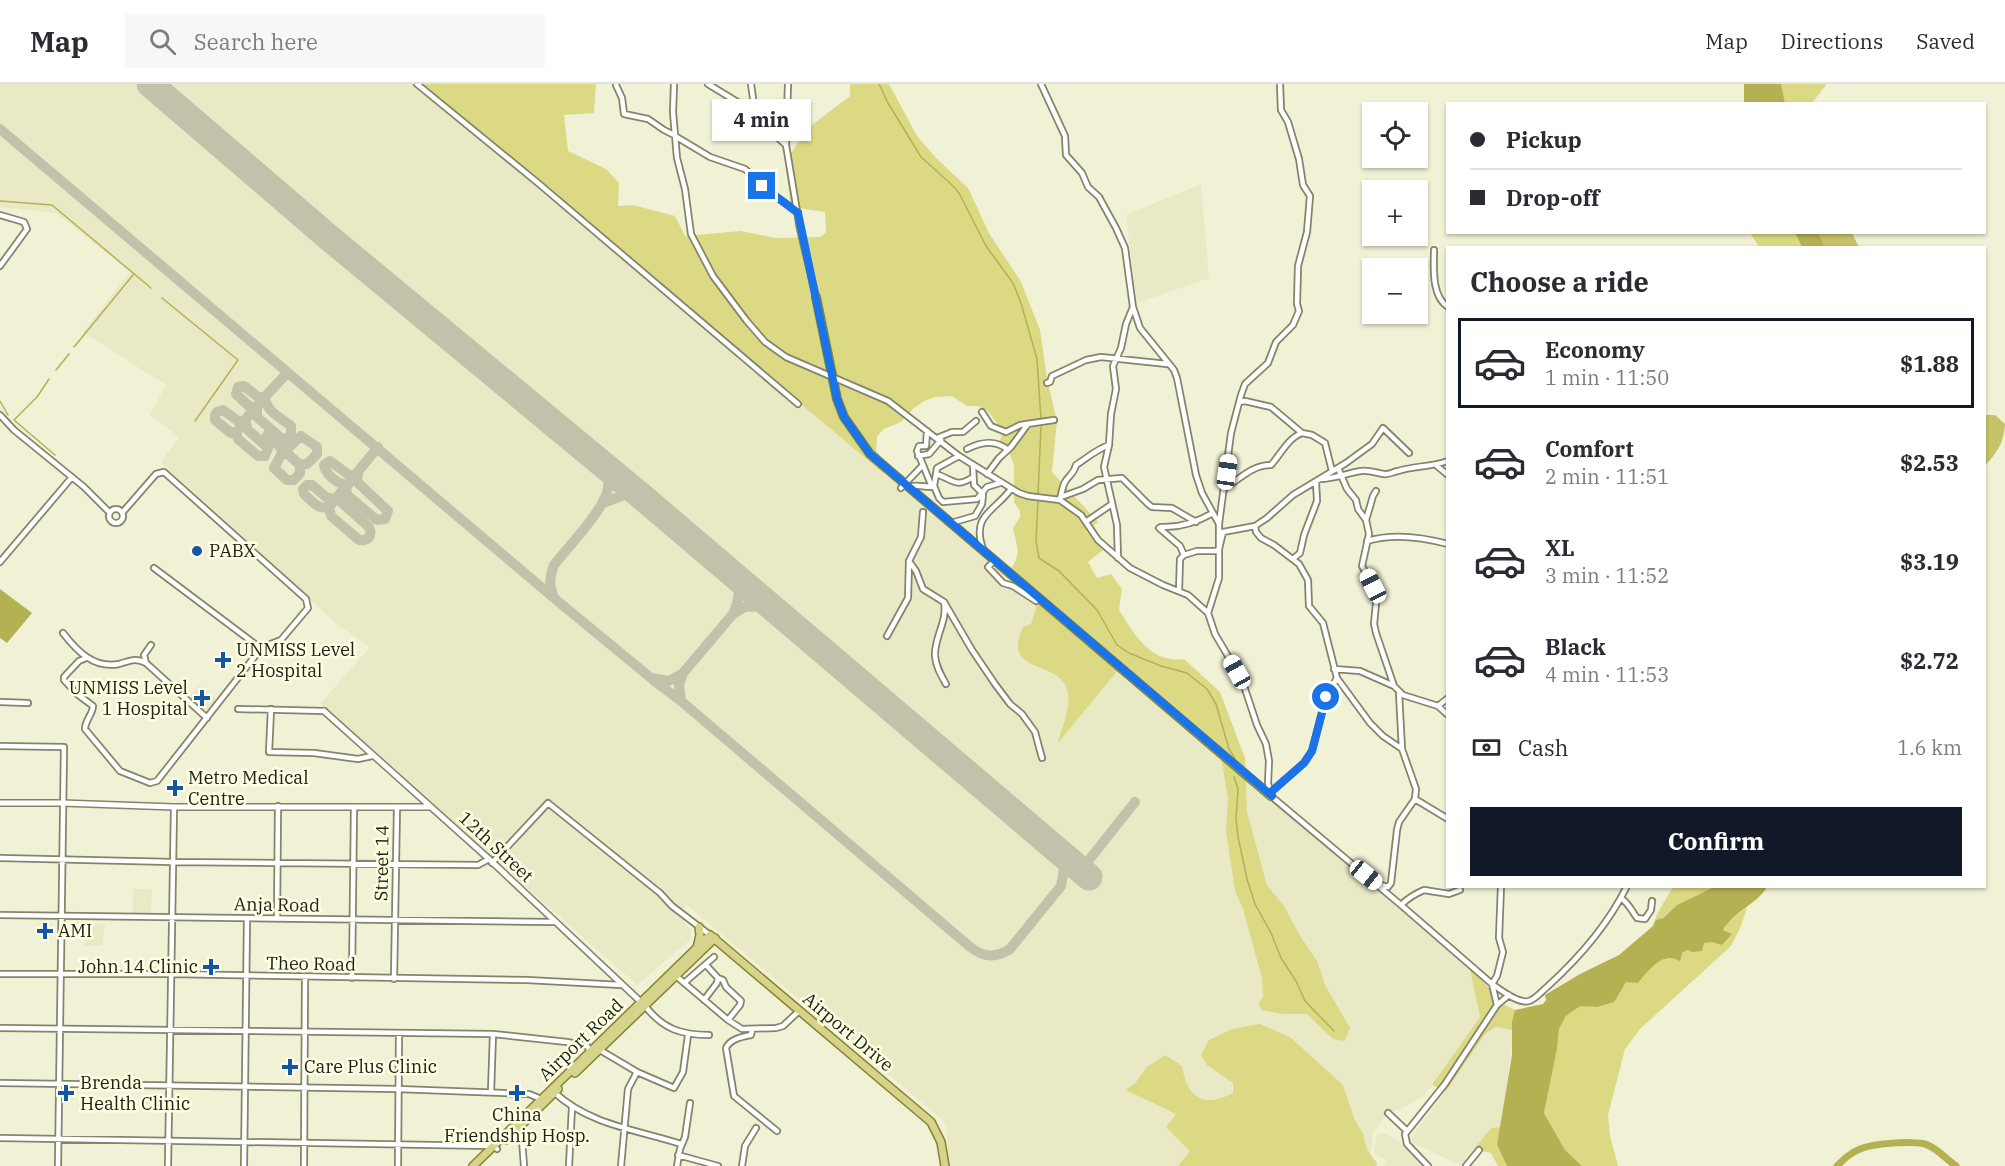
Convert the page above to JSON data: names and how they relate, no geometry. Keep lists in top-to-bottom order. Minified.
{"streets":{"main road":["Airport Drive","Airport Road"],"street":["12th Street","Street 14","Anja Road","Theo Road"]},"crossings":[["12th Street","Anja Road"],["12th Street","Theo Road"],["12th Street","Airport Road"],["Street 14","Anja Road"],["Street 14","Theo Road"],["Airport Drive","Airport Road"]],"places":{"other":["PABX"],"health":["UNMISS Level 2 Hospital","UNMISS Level 1 Hospital","Metro Medical Centre","AMI","John 14 Clinic","Care Plus Clinic","Brenda Health Clinic","China Friendship Hosp."]},"page":{"header":"Map","search":"Search here","nav":["Map","Directions","Saved"],"bubble":"4 min","map_buttons":["+","−"],"banner":["Pickup","Drop-off"],"heading":"Choose a ride","list":[{"name":"Economy","note":"1 min · 11:50","value":"$1.88"},{"name":"Comfort","note":"2 min · 11:51","value":"$2.53"},{"name":"XL","note":"3 min · 11:52","value":"$3.19"},{"name":"Black","note":"4 min · 11:53","value":"$2.72"}],"pay":["Cash","1.6 km"],"buttons":"Confirm"}}
